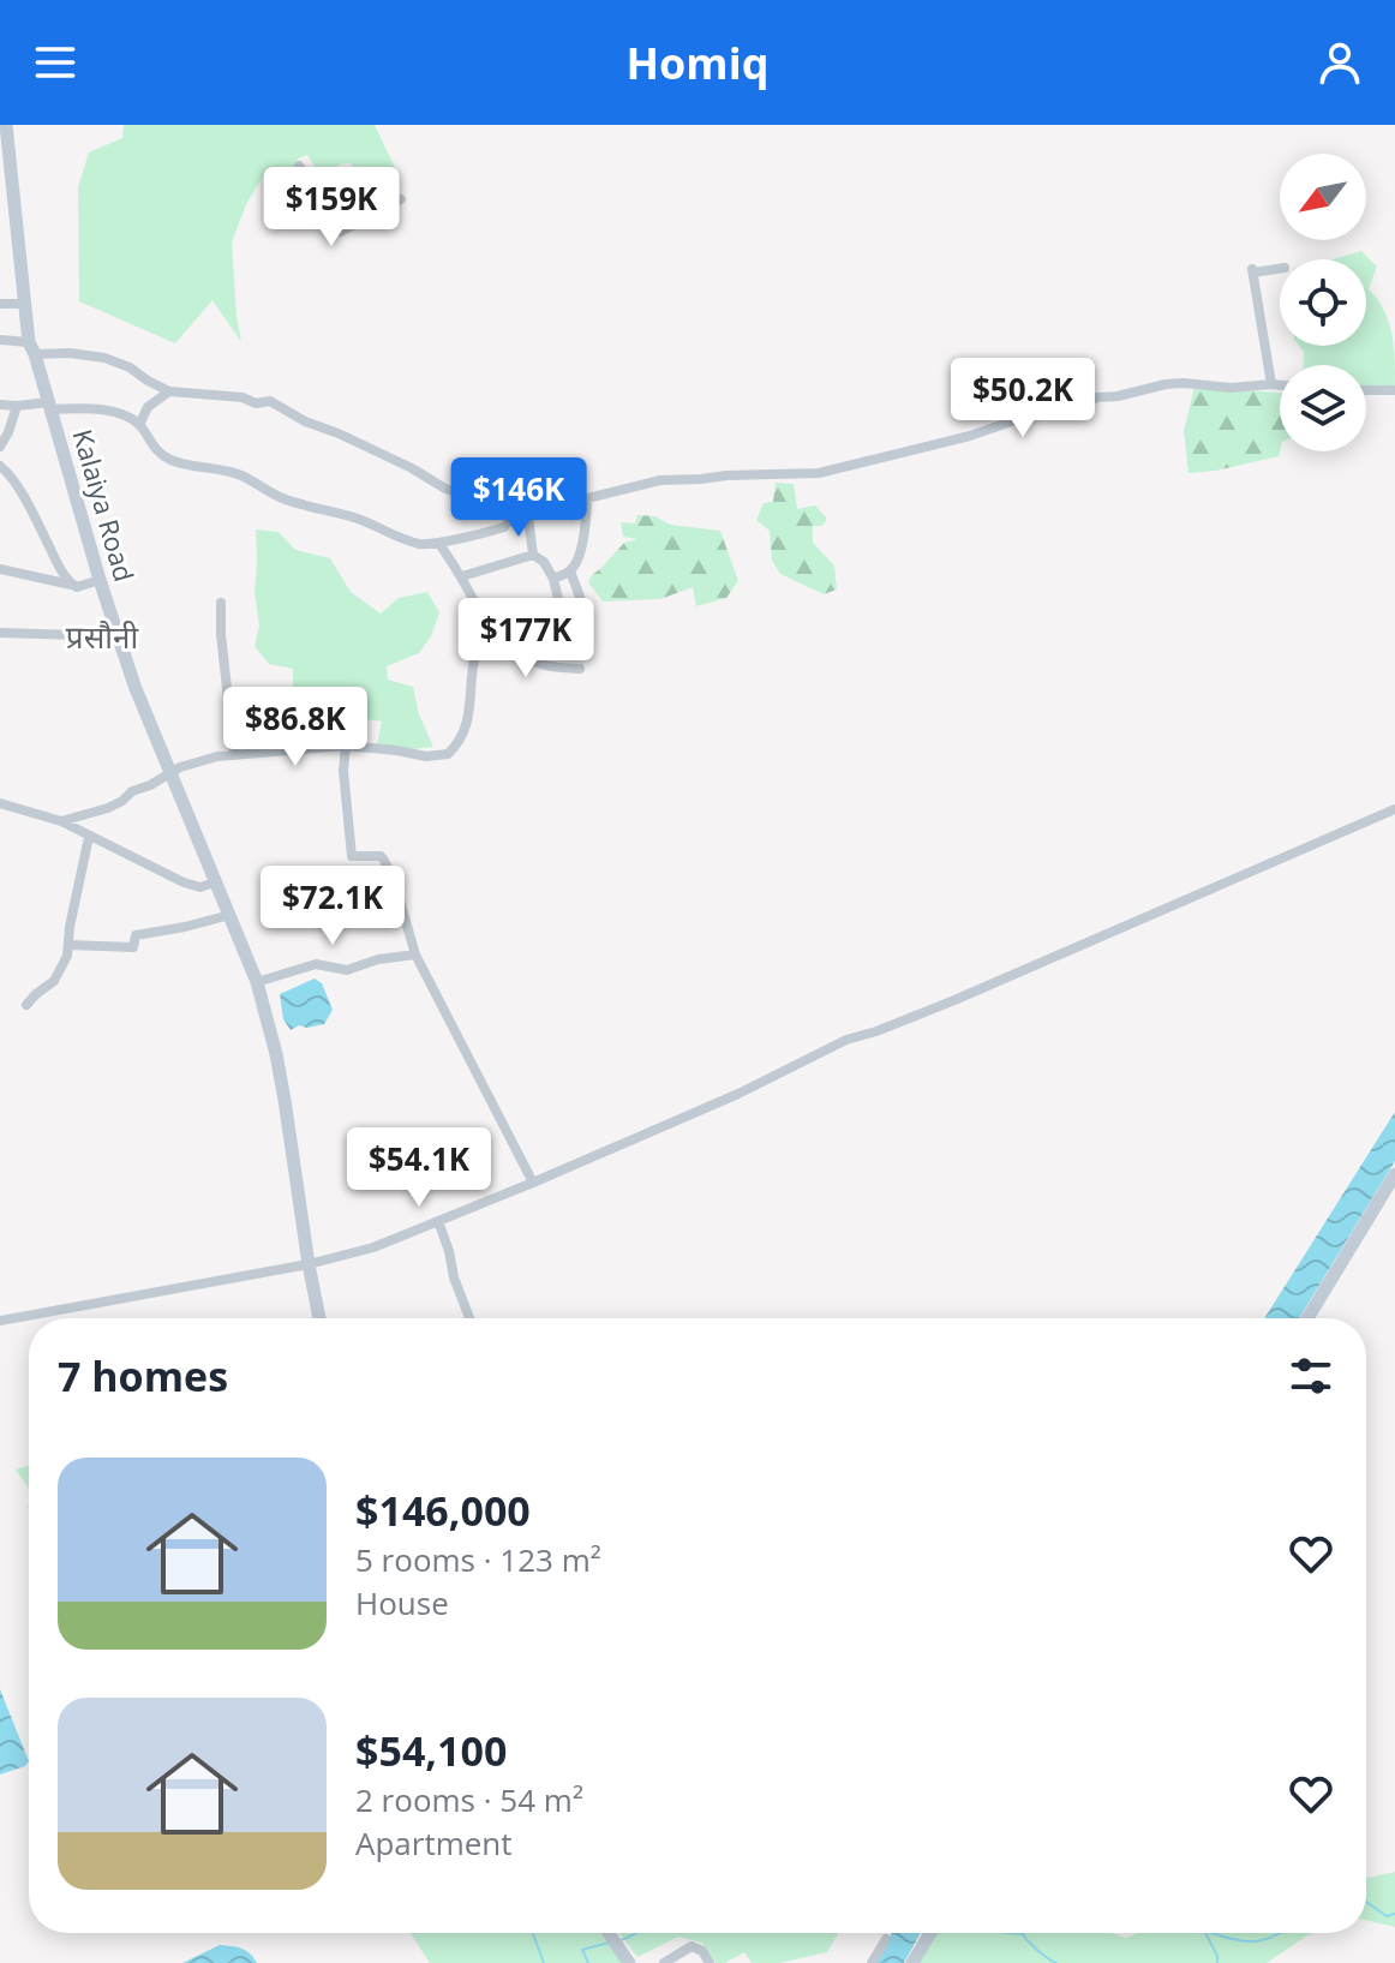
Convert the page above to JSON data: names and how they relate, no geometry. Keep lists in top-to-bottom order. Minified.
{"streets":{"main road":["Kalaiya Road"]},"districts":["प्रसौनी"],"north":"bottom left","page":{"header":"Homiq","price":["$159K","$50.2K","$146K","$177K","$86.8K","$72.1K","$54.1K"],"heading":"7 homes","list":[{"name":"$146,000","note":"5 rooms · 123 m² · House"},{"name":"$54,100","note":"2 rooms · 54 m² · Apartment"}]}}
